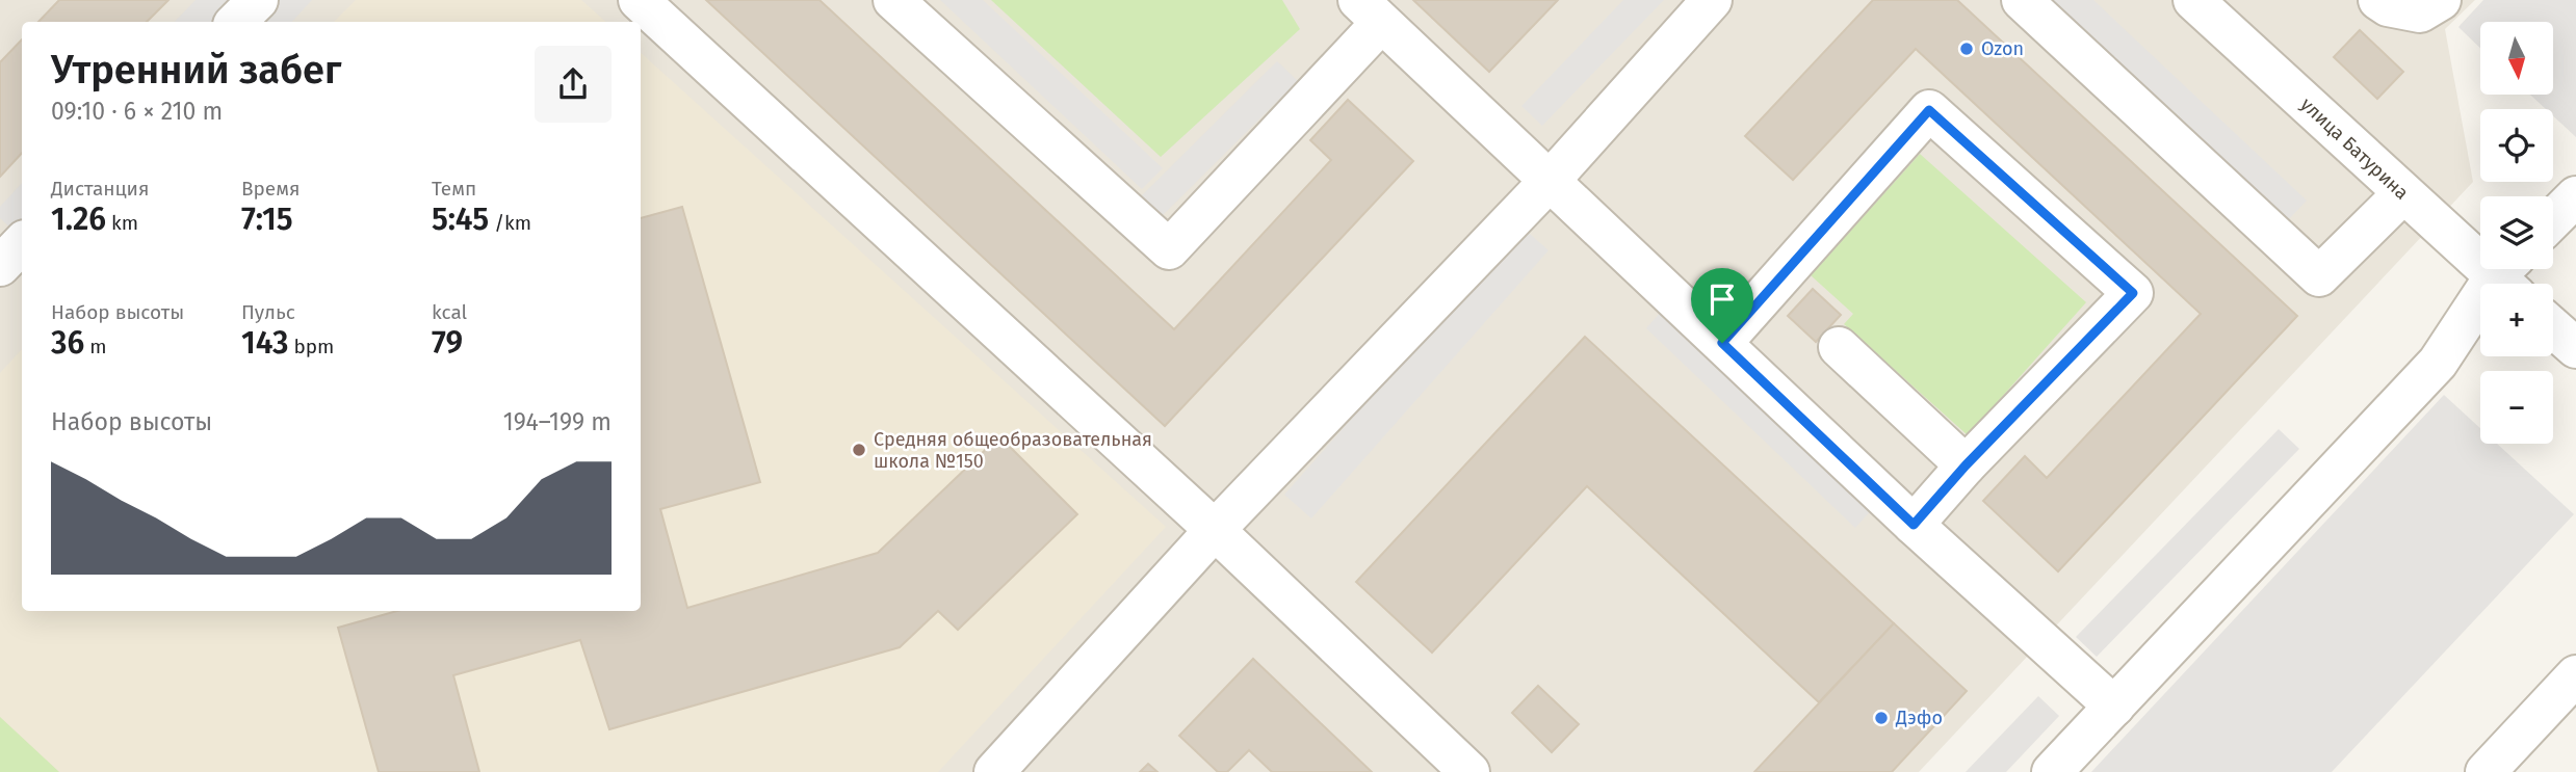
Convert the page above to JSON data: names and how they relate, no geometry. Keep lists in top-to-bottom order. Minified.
{"streets":{"street":["улица Батурина"]},"places":["Ozon","Средняя общеобразовательная школа №150","Дэфо"],"north":"bottom","page":{"map_buttons":["+","−"],"heading":["Утренний забег","09:10 · 6 × 210 m"],"stats":[["Дистанция","1.26 km"],["Время","7:15"],["Темп","5:45 /km"],["Набор высоты","36 m"],["Пульс","143 bpm"],["kcal","79"]],"chart":["Набор высоты","194–199 m"]}}
